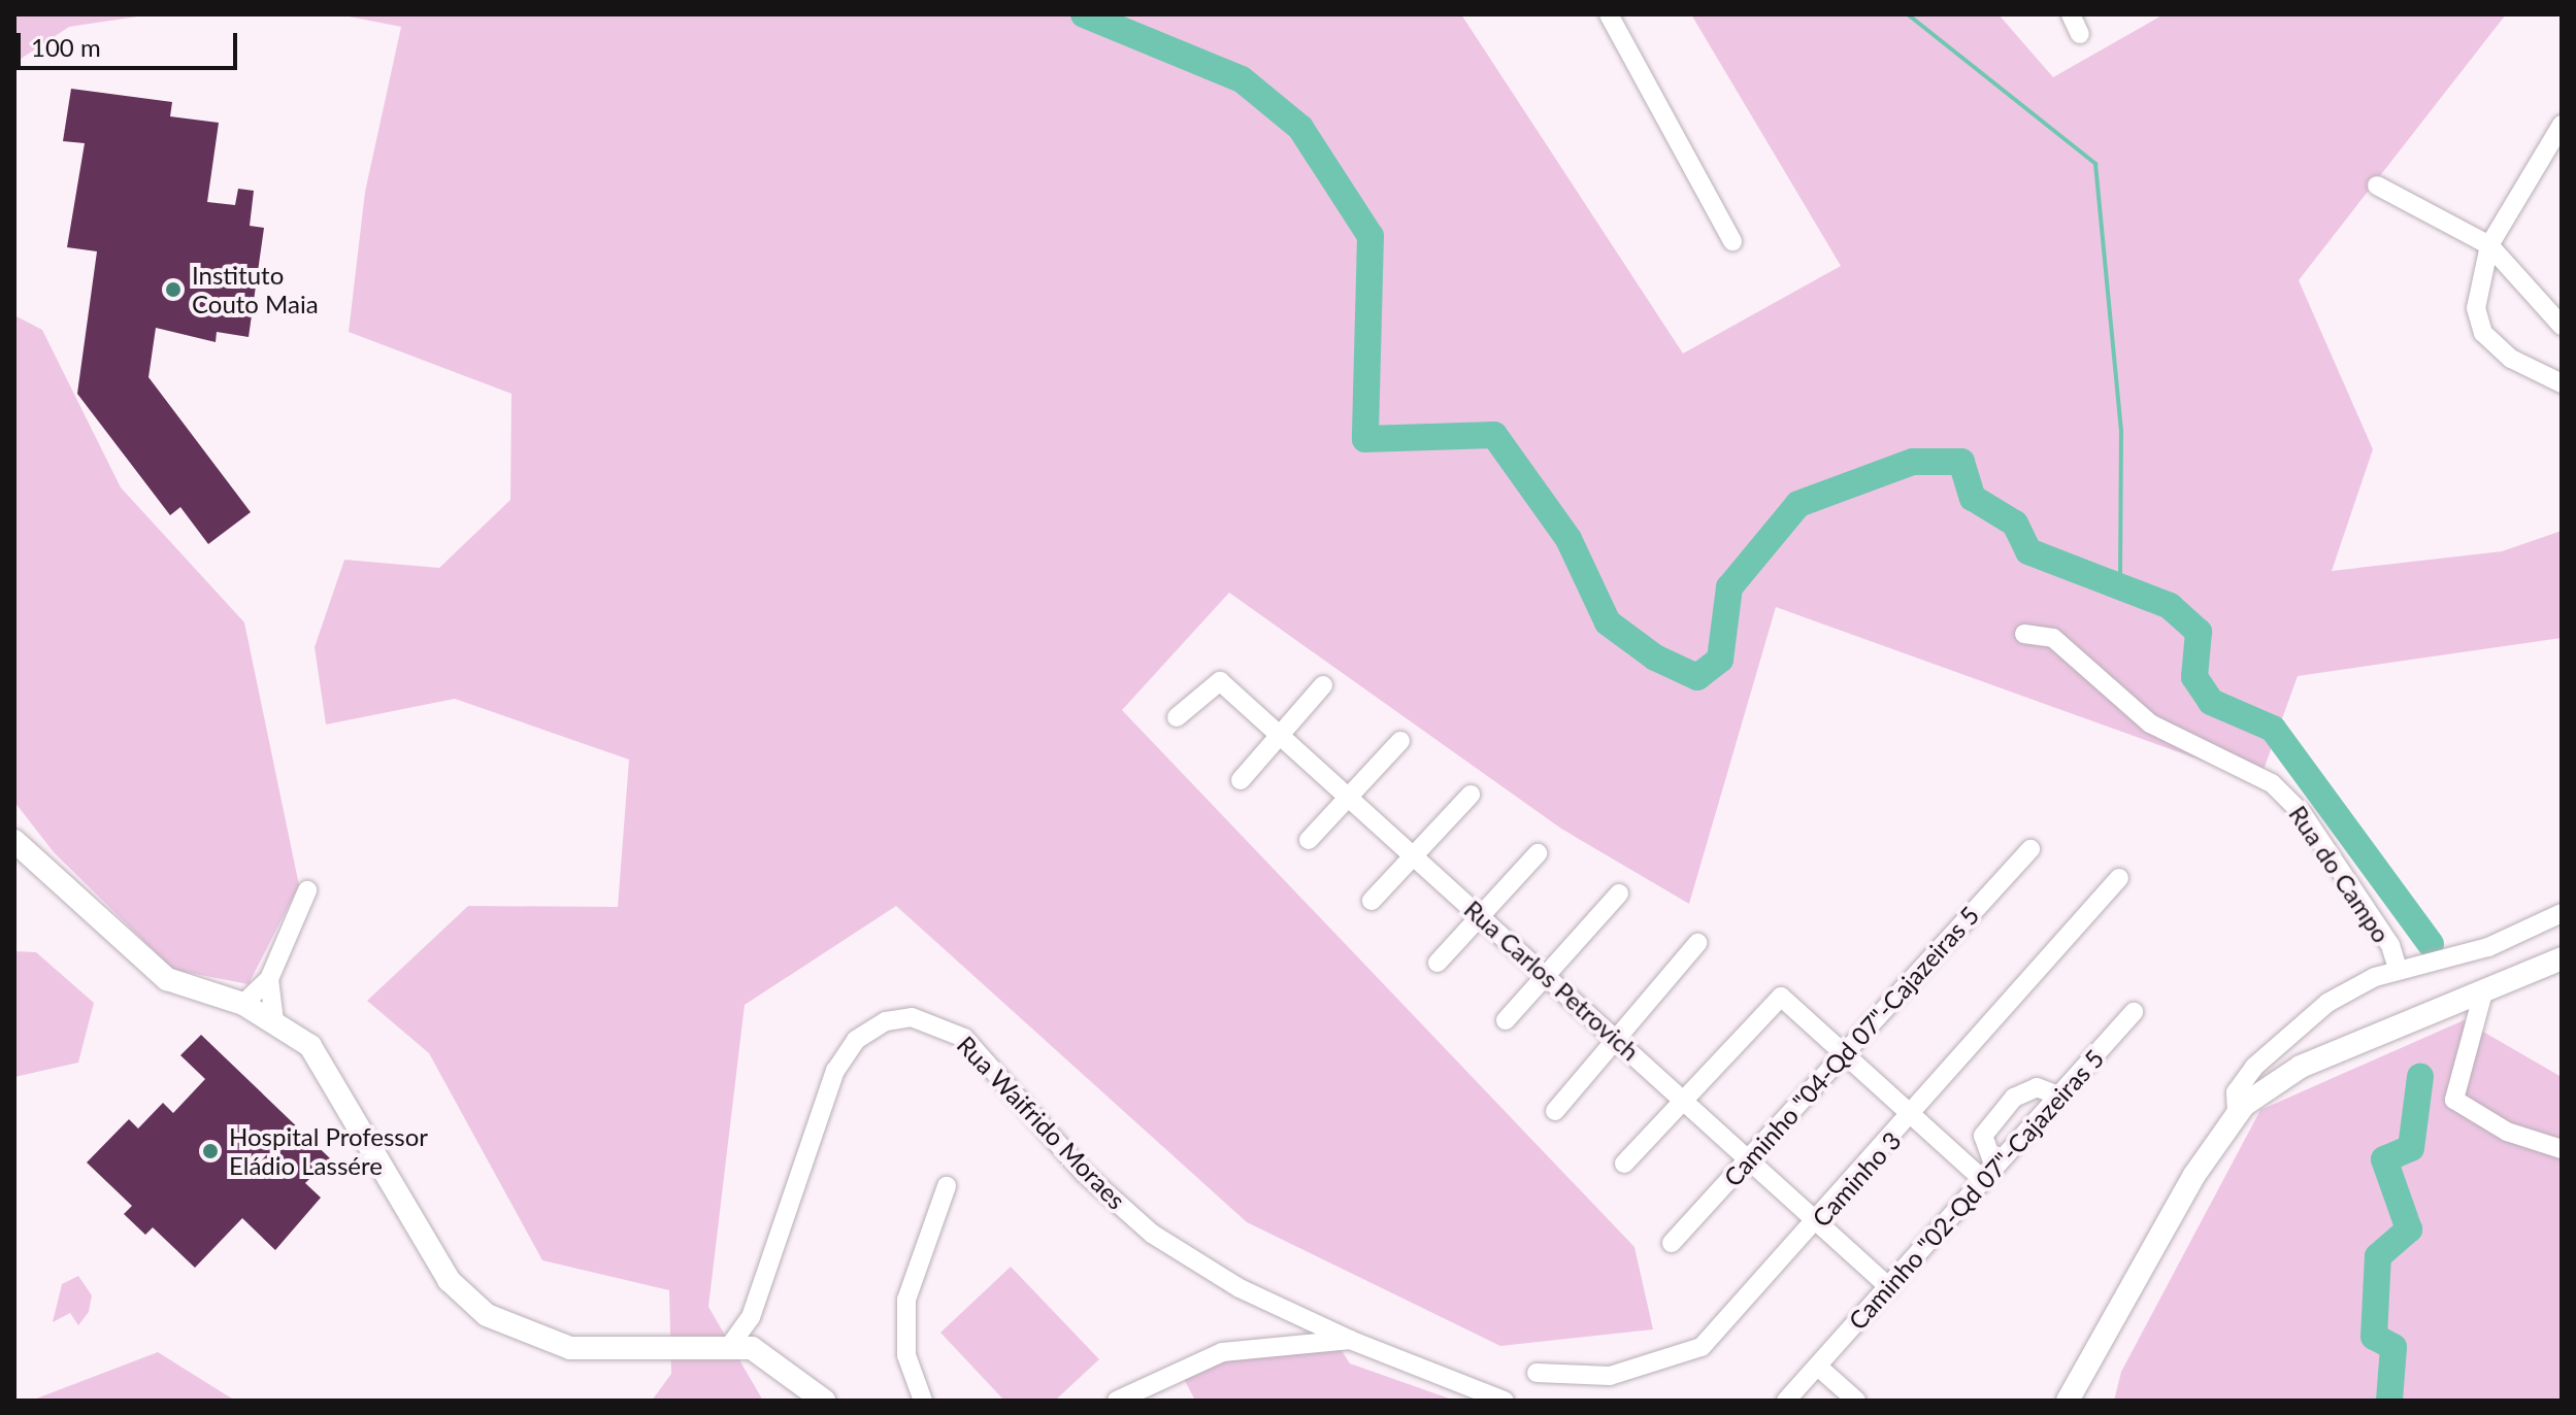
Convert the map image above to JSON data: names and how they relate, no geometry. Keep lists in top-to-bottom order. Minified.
{"streets":{"street":["Rua do Campo","Rua Carlos Petrovich","Caminho \"04-Qd 07\"-Cajazeiras 5","Rua Waifrido Moraes","Caminho 3","Caminho \"02-Qd 07\"-Cajazeiras 5"]},"crossings":[["Rua Carlos Petrovich","Caminho \"04-Qd 07\"-Cajazeiras 5"],["Rua Carlos Petrovich","Caminho 3"],["Rua Carlos Petrovich","Caminho \"02-Qd 07\"-Cajazeiras 5"]],"places":["Instituto Couto Maia","Hospital Professor Eládio Lassére"],"scale_bar":"100 m"}
